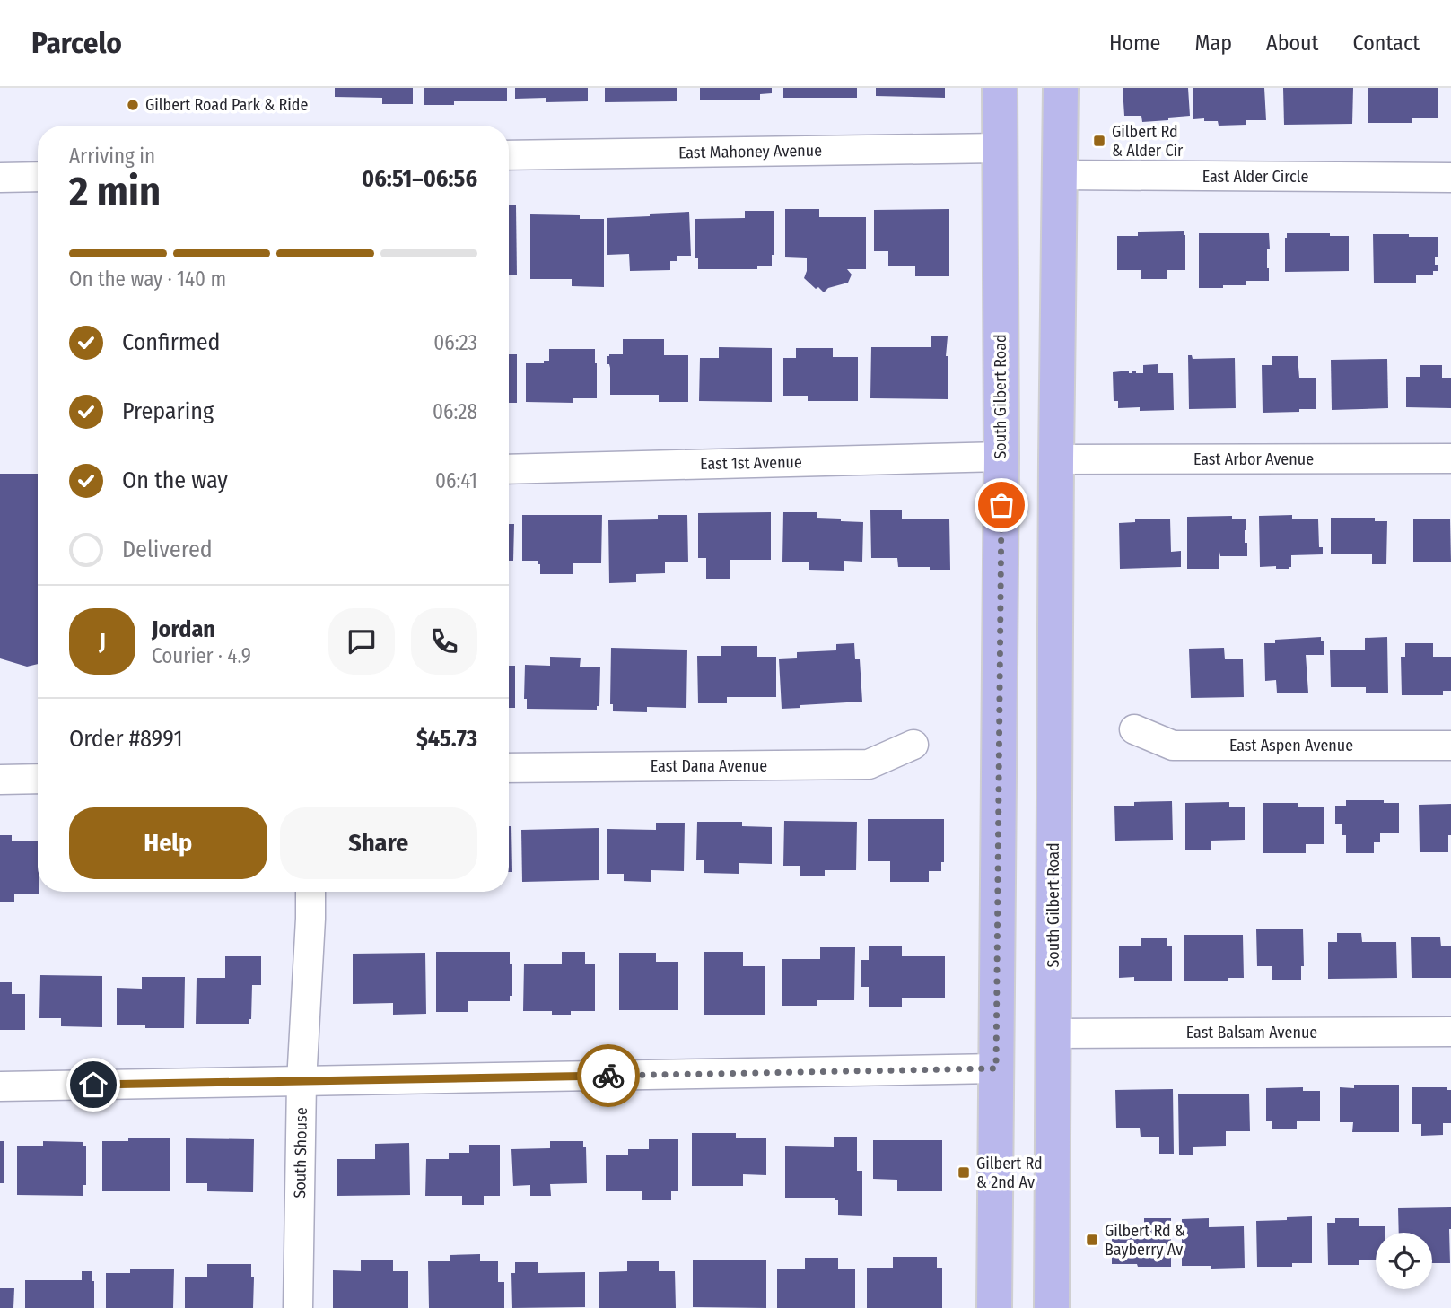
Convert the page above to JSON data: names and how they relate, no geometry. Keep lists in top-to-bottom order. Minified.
{"streets":{"main road":["South Gilbert Road"],"street":["East Mahoney Avenue","East Alder Circle","East Arbor Avenue","East 1st Avenue","East Aspen Avenue","East Dana Avenue","East Balsam Avenue","South Shouse"]},"crossings":[["East Mahoney Avenue","South Gilbert Road"],["East Alder Circle","South Gilbert Road"],["South Gilbert Road","East Arbor Avenue"],["South Gilbert Road","East 1st Avenue"],["South Gilbert Road","East Balsam Avenue"]],"places":{"other":["Gilbert Road Park & Ride"],"transit":["Gilbert Rd & Alder Cir","Gilbert Rd & 2nd Av","Gilbert Rd & Bayberry Av"]},"page":{"header":"Parcelo","nav":["Home","Map","About","Contact"],"heading":["2 min","Arriving in","06:51–06:56"],"panel":["Jordan","Courier · 4.9","Order #8991","$45.73"],"bar":"On the way · 140 m","list":[["Confirmed","06:23"],["Preparing","06:28"],["On the way","06:41"],"Delivered"],"round":"J","buttons":["Help","Share"]}}
